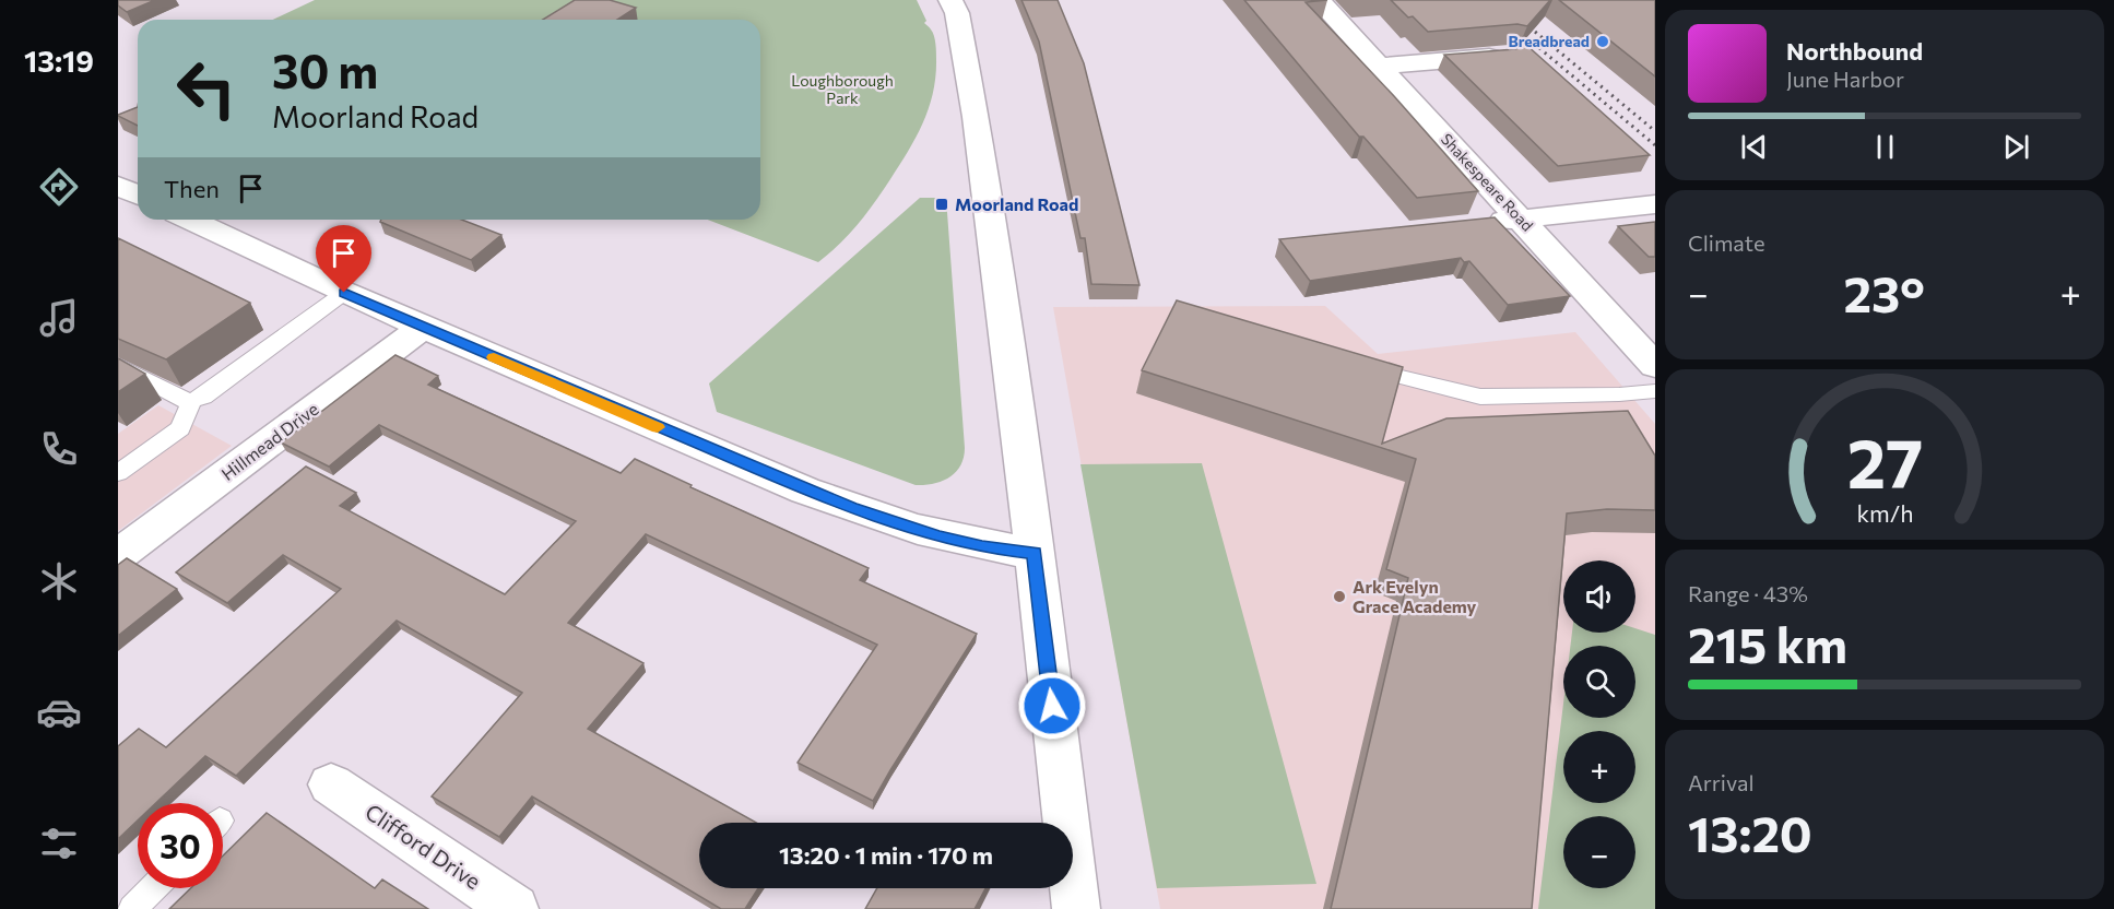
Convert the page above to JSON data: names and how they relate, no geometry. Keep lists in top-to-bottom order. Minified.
{"streets":{"street":["Shakespeare Road","Hillmead Drive","Clifford Drive"]},"parks":["Loughborough Park"],"places":{"other":["Breadbread","Ark Evelyn Grace Academy"],"transit":["Moorland Road"]},"page":{"tabs":"13:19","turn":["30 m","Moorland Road"],"song":["Northbound","June Harbor"],"then":"Then","tile":["Climate",["Range · 43%","215 km"],["Arrival","13:20"]],"heat":["−","23°","+"],"map_buttons":["+","−"],"limit":"30","trip":"13:20 · 1 min · 170 m","gauge":["27","km/h"]}}
